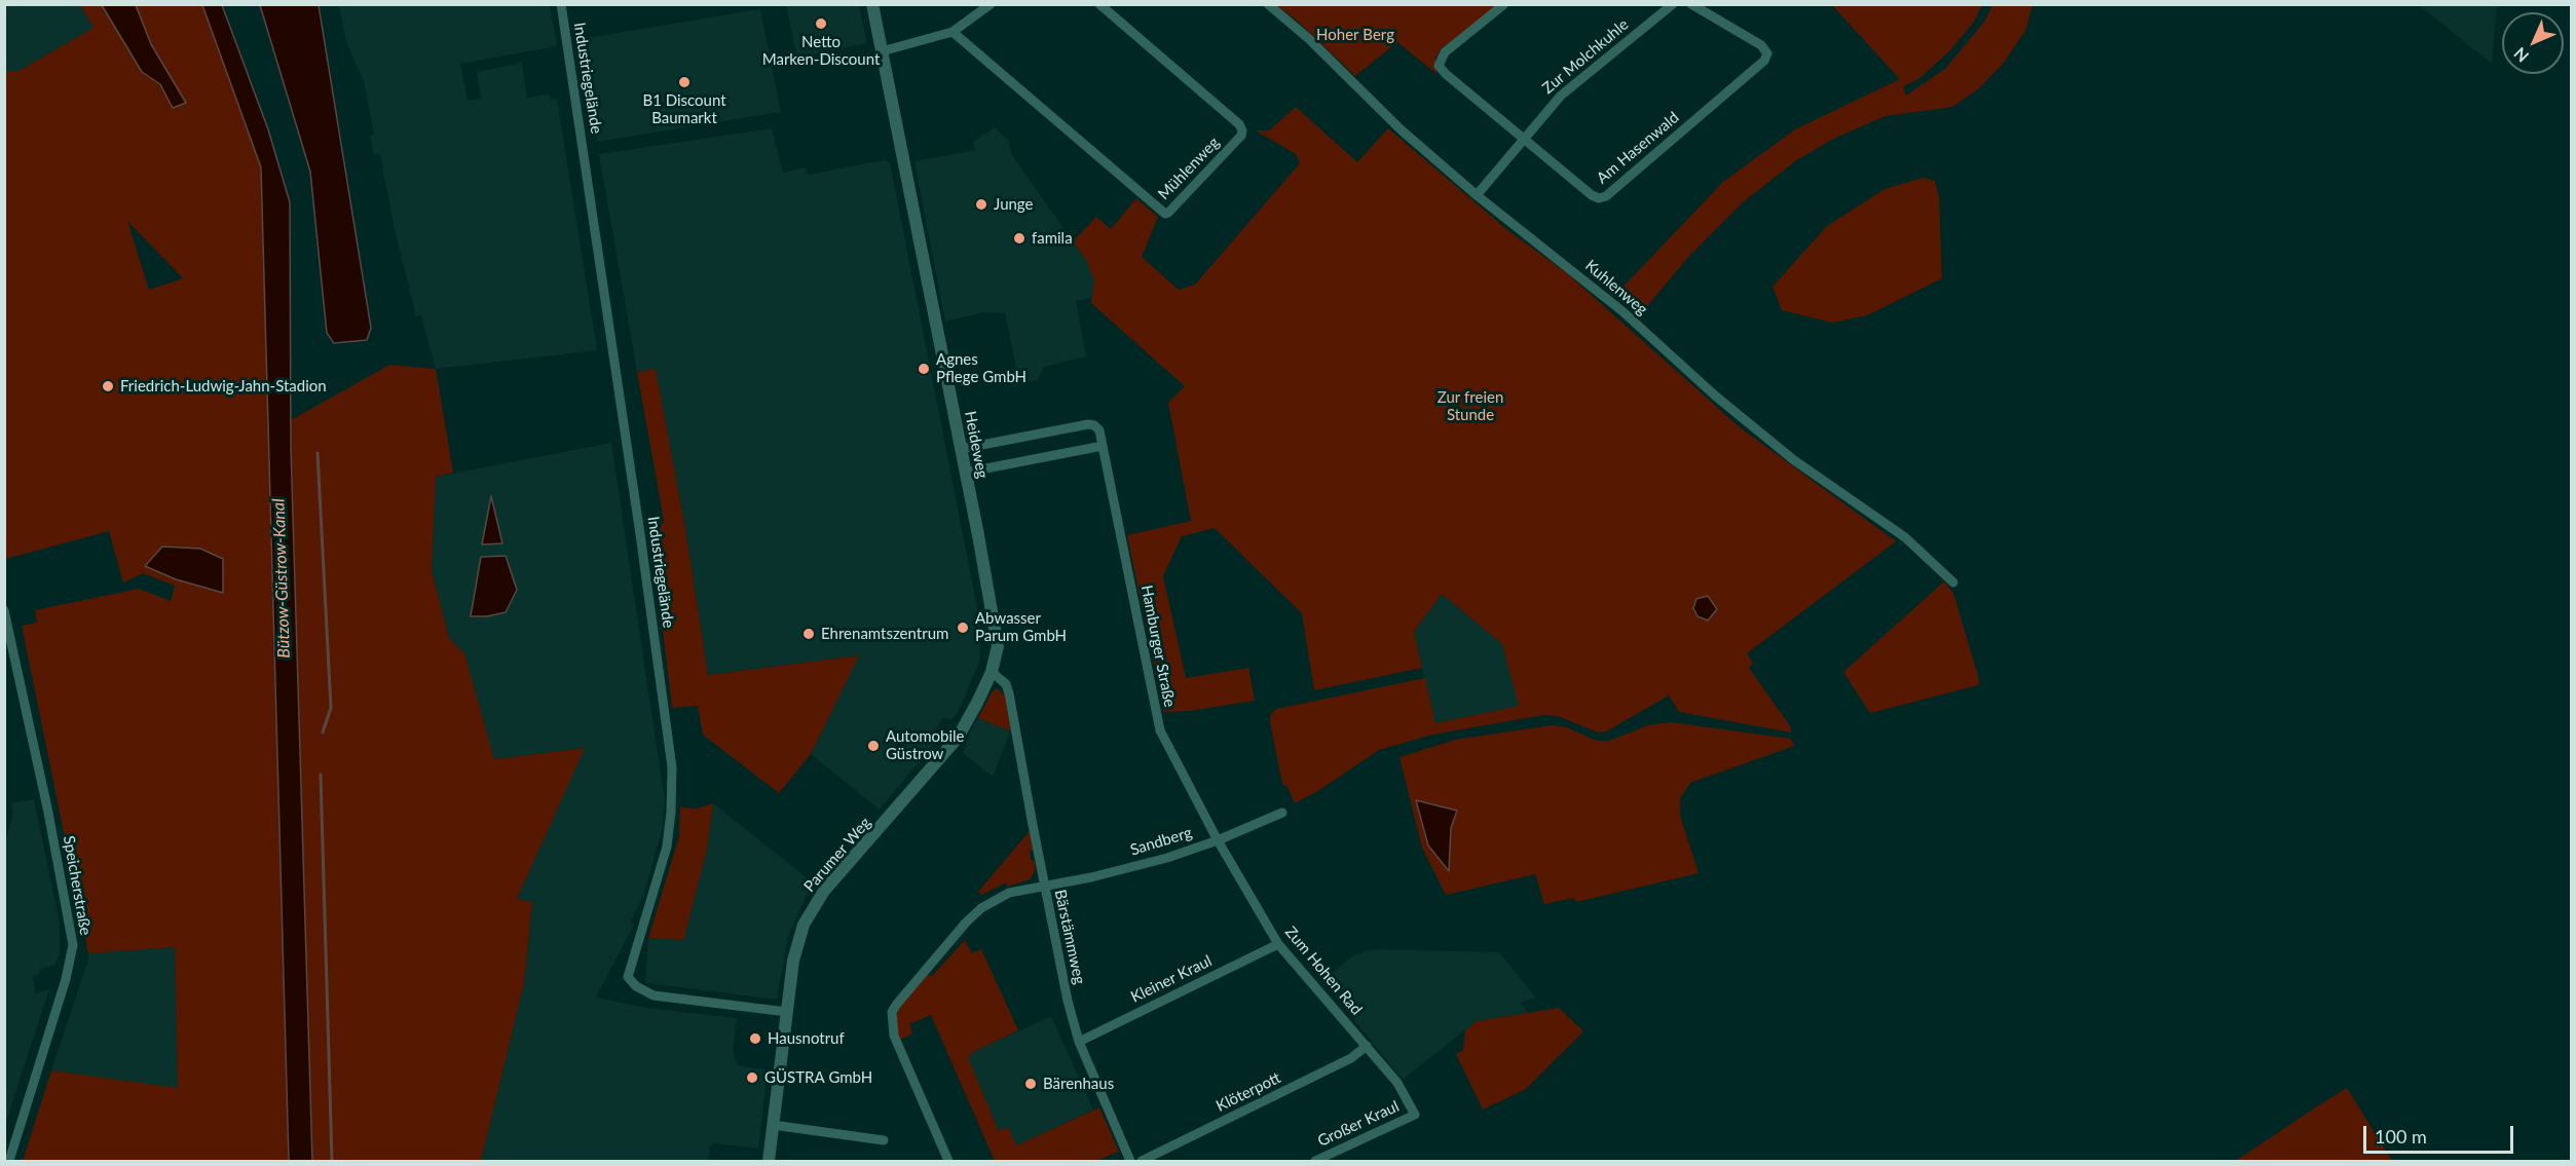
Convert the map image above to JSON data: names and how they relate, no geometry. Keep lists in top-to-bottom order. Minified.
{"streets":{"street":["Zur Molchkuhle","Industriegelände","Am Hasenwald","Mühlenweg","Kuhlenweg","Heideweg","Hamburger Straße","Sandberg","Parumer Weg","Speicherstraße","Bärstämmweg","Zum Hohen Rad","Kleiner Kraul","Klöterpott","Großer Kraul"]},"crossings":[["Zur Molchkuhle","Am Hasenwald"],["Zur Molchkuhle","Kuhlenweg"],["Industriegelände","Parumer Weg"],["Heideweg","Parumer Weg"],["Hamburger Straße","Sandberg"],["Hamburger Straße","Zum Hohen Rad"],["Sandberg","Bärstämmweg"],["Sandberg","Zum Hohen Rad"],["Bärstämmweg","Kleiner Kraul"],["Zum Hohen Rad","Kleiner Kraul"],["Zum Hohen Rad","Klöterpott"],["Zum Hohen Rad","Großer Kraul"]],"water":["Bützow-Güstrow-Kanal"],"parks":["Hoher Berg","Zur freien Stunde"],"places":["Netto Marken-Discount","B1 Discount Baumarkt","Junge","famila","Agnes Pflege GmbH","Friedrich-Ludwig-Jahn-Stadion","Abwasser Parum GmbH","Ehrenamtszentrum","Automobile Güstrow","Hausnotruf","GÜSTRA GmbH","Bärenhaus"],"scale_bar":"100 m","north":"bottom left"}
